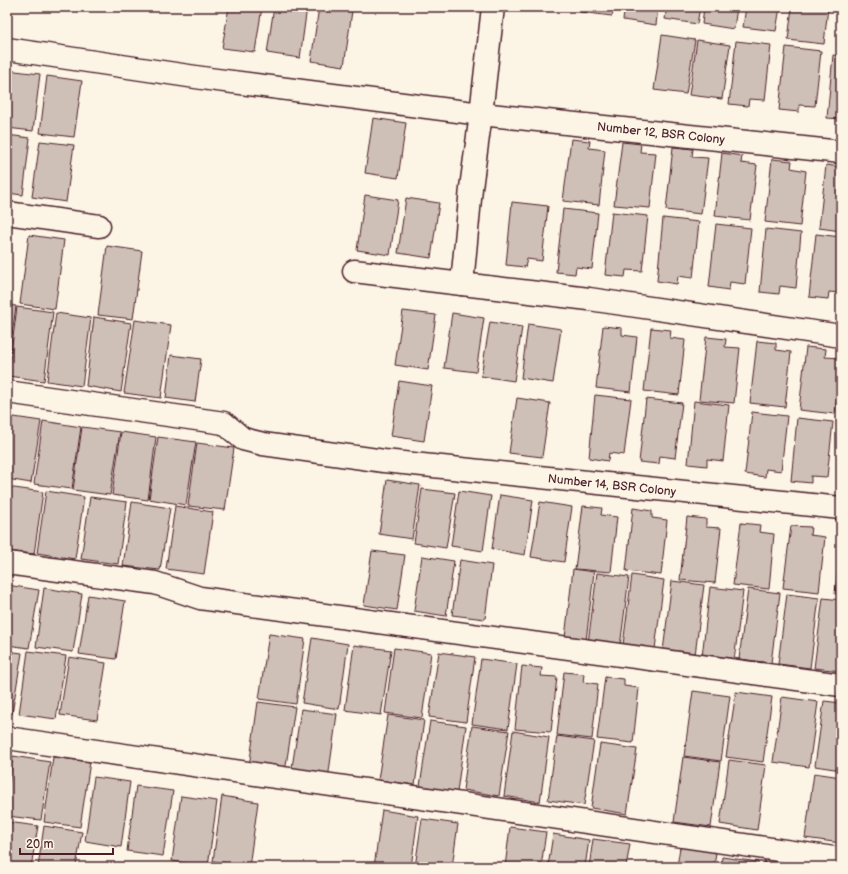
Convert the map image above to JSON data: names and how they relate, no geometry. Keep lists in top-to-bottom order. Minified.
{"streets":{"street":["Number 12, BSR Colony","Number 14, BSR Colony"]},"scale_bar":"20 m"}
